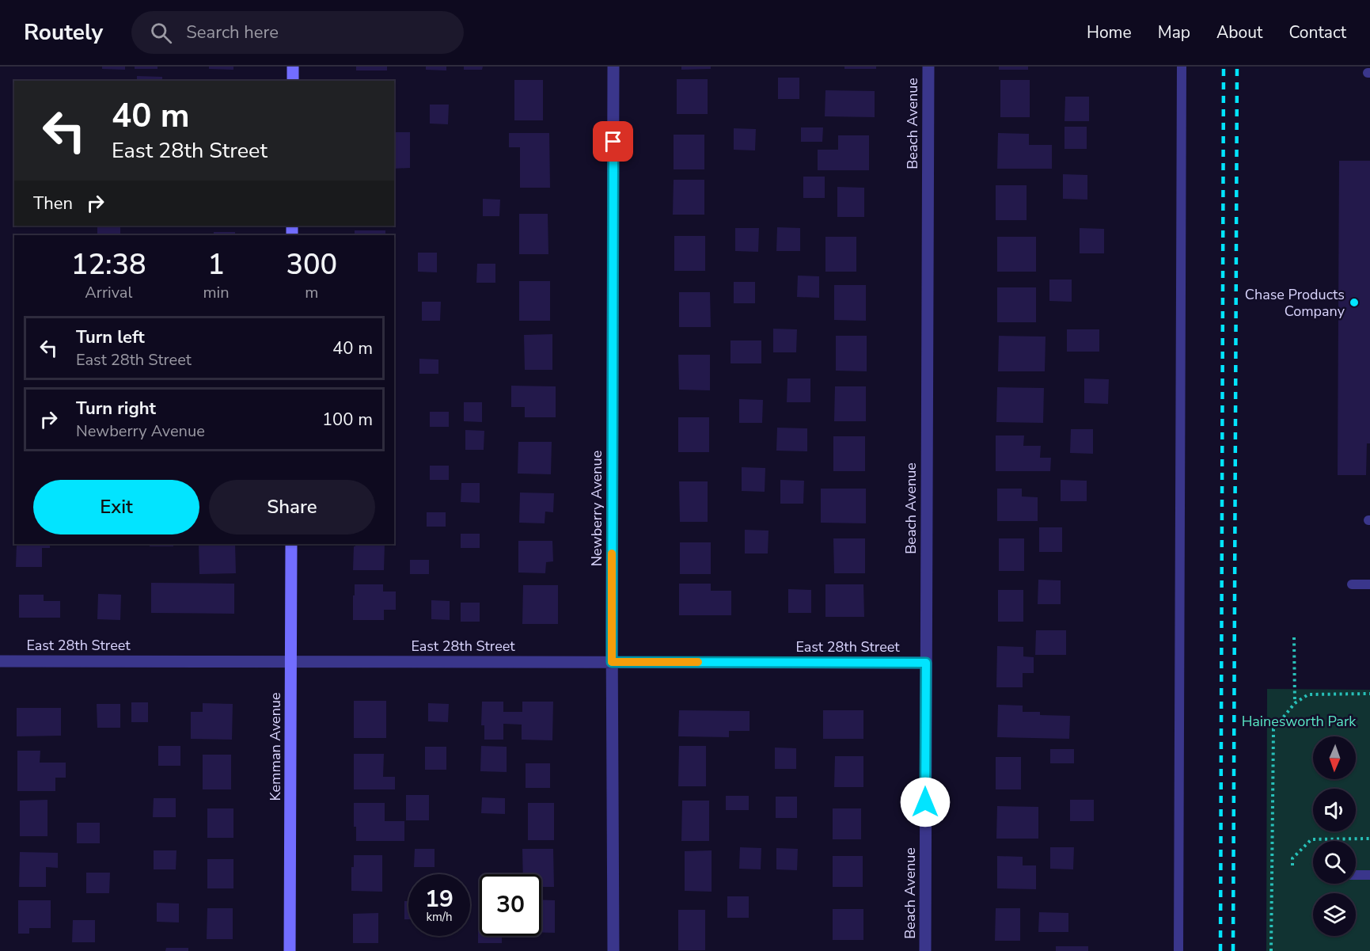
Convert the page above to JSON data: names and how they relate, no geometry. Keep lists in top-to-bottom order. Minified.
{"streets":{"street":["Beach Avenue","Newberry Avenue","East 28th Street","Kemman Avenue"]},"crossings":[["Beach Avenue","East 28th Street"],["Newberry Avenue","East 28th Street"],["East 28th Street","Kemman Avenue"]],"parks":["Hainesworth Park"],"places":["Chase Products Company"],"north":"bottom","page":{"header":"Routely","search":"Search here","nav":["Home","Map","About","Contact"],"turn":["40 m","East 28th Street"],"then":"Then","eta":["12:38","Arrival","1","min","300","m"],"list":[{"name":"Turn left","note":"East 28th Street","value":"40 m"},{"name":"Turn right","note":"Newberry Avenue","value":"100 m"}],"buttons":["Exit","Share"],"speed":"19 km/h","limit":"30"}}
